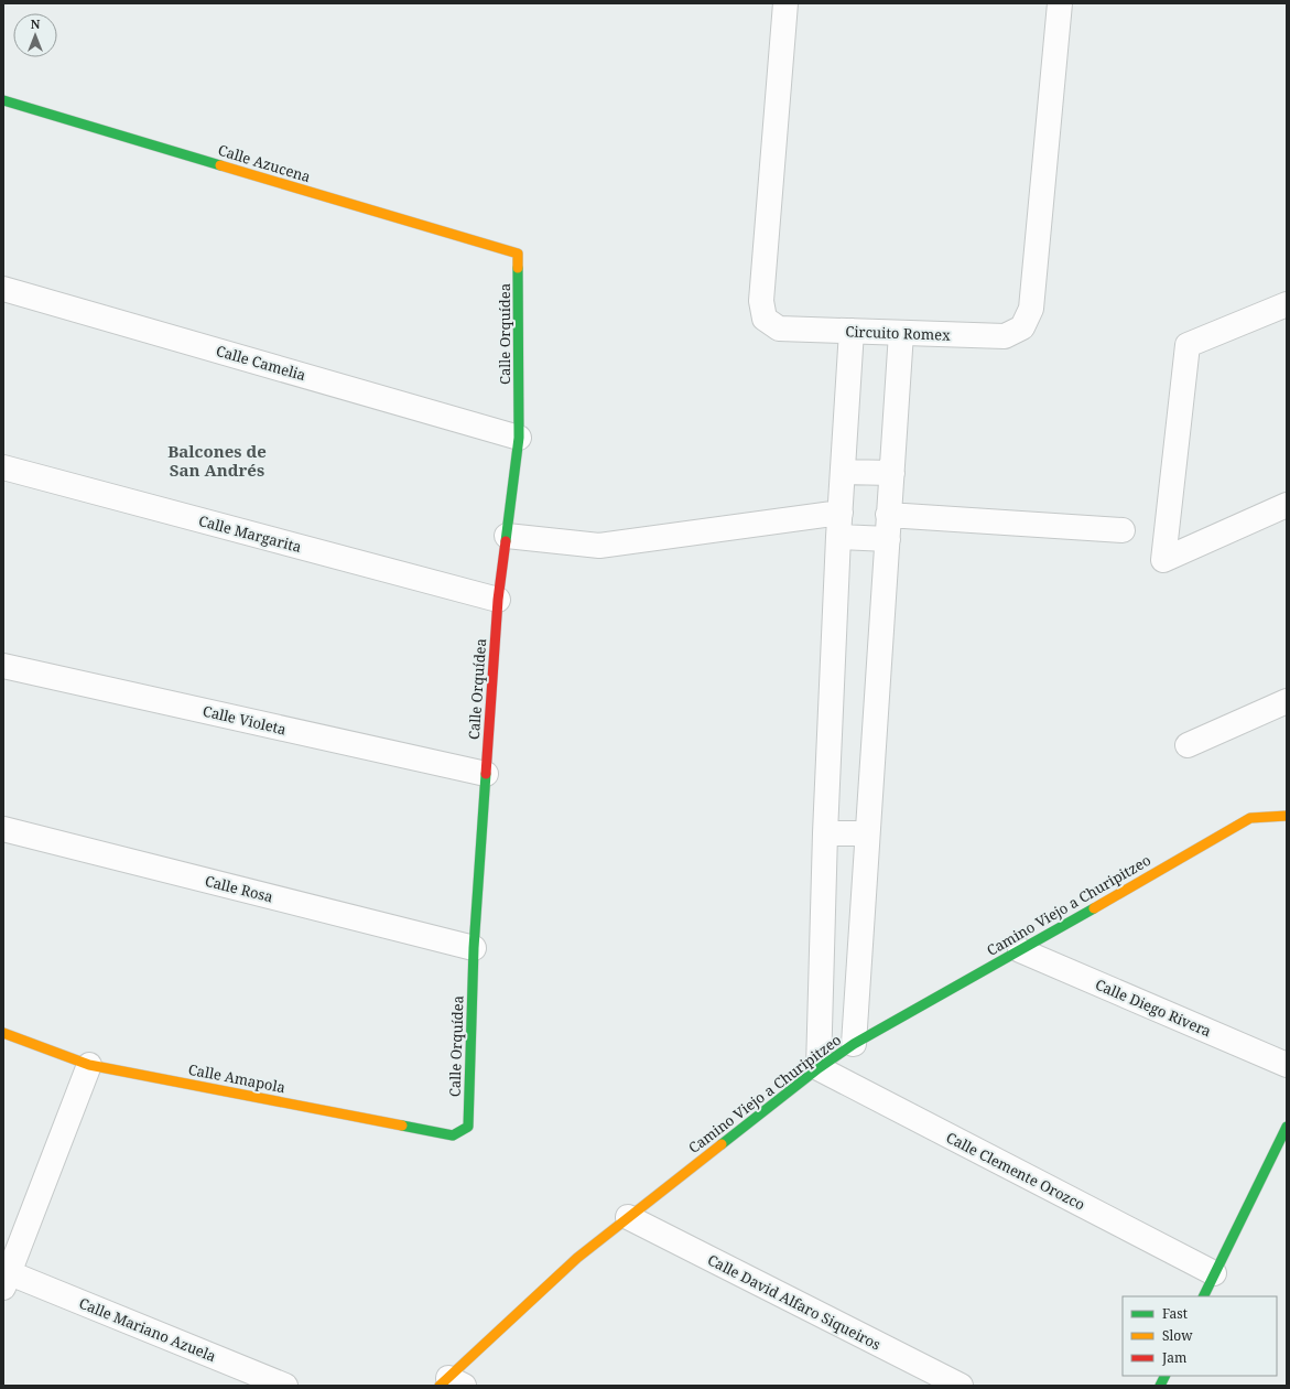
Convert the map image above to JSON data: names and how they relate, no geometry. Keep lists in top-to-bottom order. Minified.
{"streets":{"street":["Calle Azucena","Circuito Romex","Calle Orquídea","Calle Camelia","Calle Margarita","Calle Violeta","Calle Rosa","Camino Viejo a Churipitzeo","Calle Diego Rivera","Calle Amapola","Calle Clemente Orozco","Calle David Alfaro Siqueiros","Calle Mariano Azuela"]},"crossings":[["Calle Azucena","Calle Orquídea"],["Calle Orquídea","Calle Camelia"],["Calle Orquídea","Calle Margarita"],["Calle Orquídea","Calle Violeta"],["Calle Orquídea","Calle Rosa"],["Calle Orquídea","Calle Amapola"],["Camino Viejo a Churipitzeo","Calle Diego Rivera"],["Camino Viejo a Churipitzeo","Calle Clemente Orozco"],["Camino Viejo a Churipitzeo","Calle David Alfaro Siqueiros"]],"districts":["Balcones de San Andrés"],"legend":["Fast","Slow","Jam"],"north":"top"}
